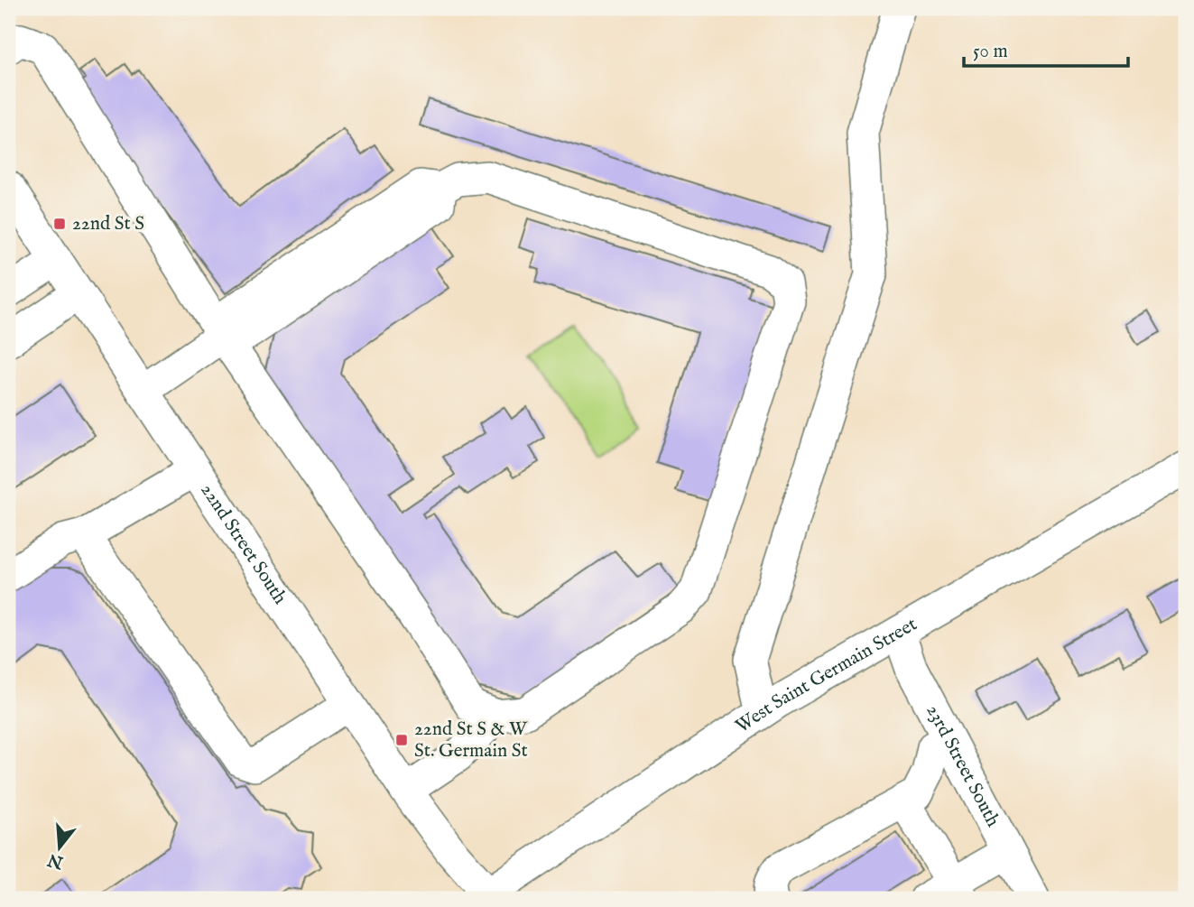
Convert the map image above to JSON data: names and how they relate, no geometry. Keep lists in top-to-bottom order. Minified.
{"streets":{"street":["22nd Street South","West Saint Germain Street","23rd Street South"]},"crossings":[["22nd Street South","West Saint Germain Street"],["West Saint Germain Street","23rd Street South"]],"places":{"transit":["22nd St S","22nd St S & W St. Germain St"]},"scale_bar":"50 m","north":"bottom"}
